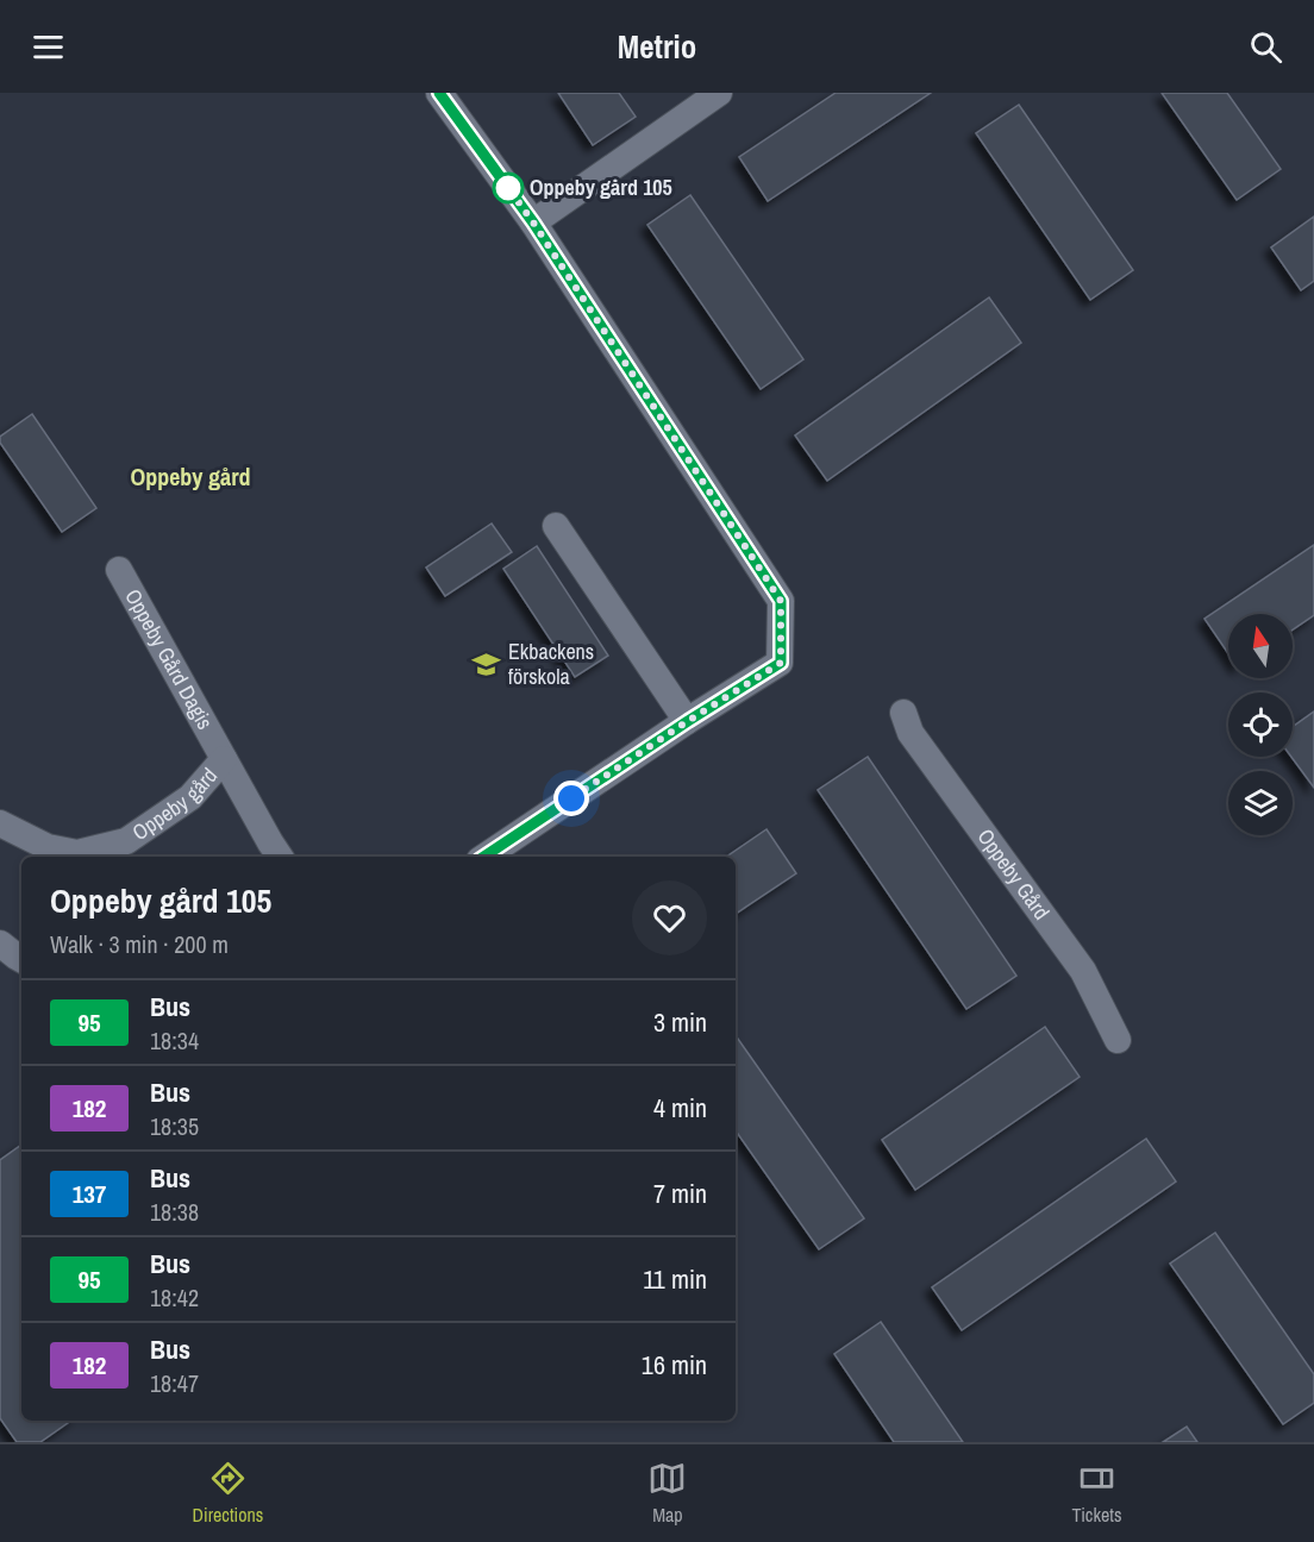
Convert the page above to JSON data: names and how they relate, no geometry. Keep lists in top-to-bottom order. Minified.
{"streets":{"street":["Oppeby Gård Dagis","Oppeby gård","Oppeby Gård"]},"crossings":[["Oppeby Gård Dagis","Oppeby gård"]],"districts":["Oppeby gård"],"places":{"other":["Oppeby gård 105"],"school or university":["Ekbackens förskola"]},"lines":["bus line 95"],"north":"top","page":{"header":"Metrio","heading":["Oppeby gård 105","Walk · 3 min · 200 m"],"list":[{"mark":"95","name":"Bus","note":"18:34","value":"3 min"},{"mark":"182","name":"Bus","note":"18:35","value":"4 min"},{"mark":"137","name":"Bus","note":"18:38","value":"7 min"},{"mark":"95","name":"Bus","note":"18:42","value":"11 min"},{"mark":"182","name":"Bus","note":"18:47","value":"16 min"}],"tabs":["Directions","Map","Tickets"]}}
